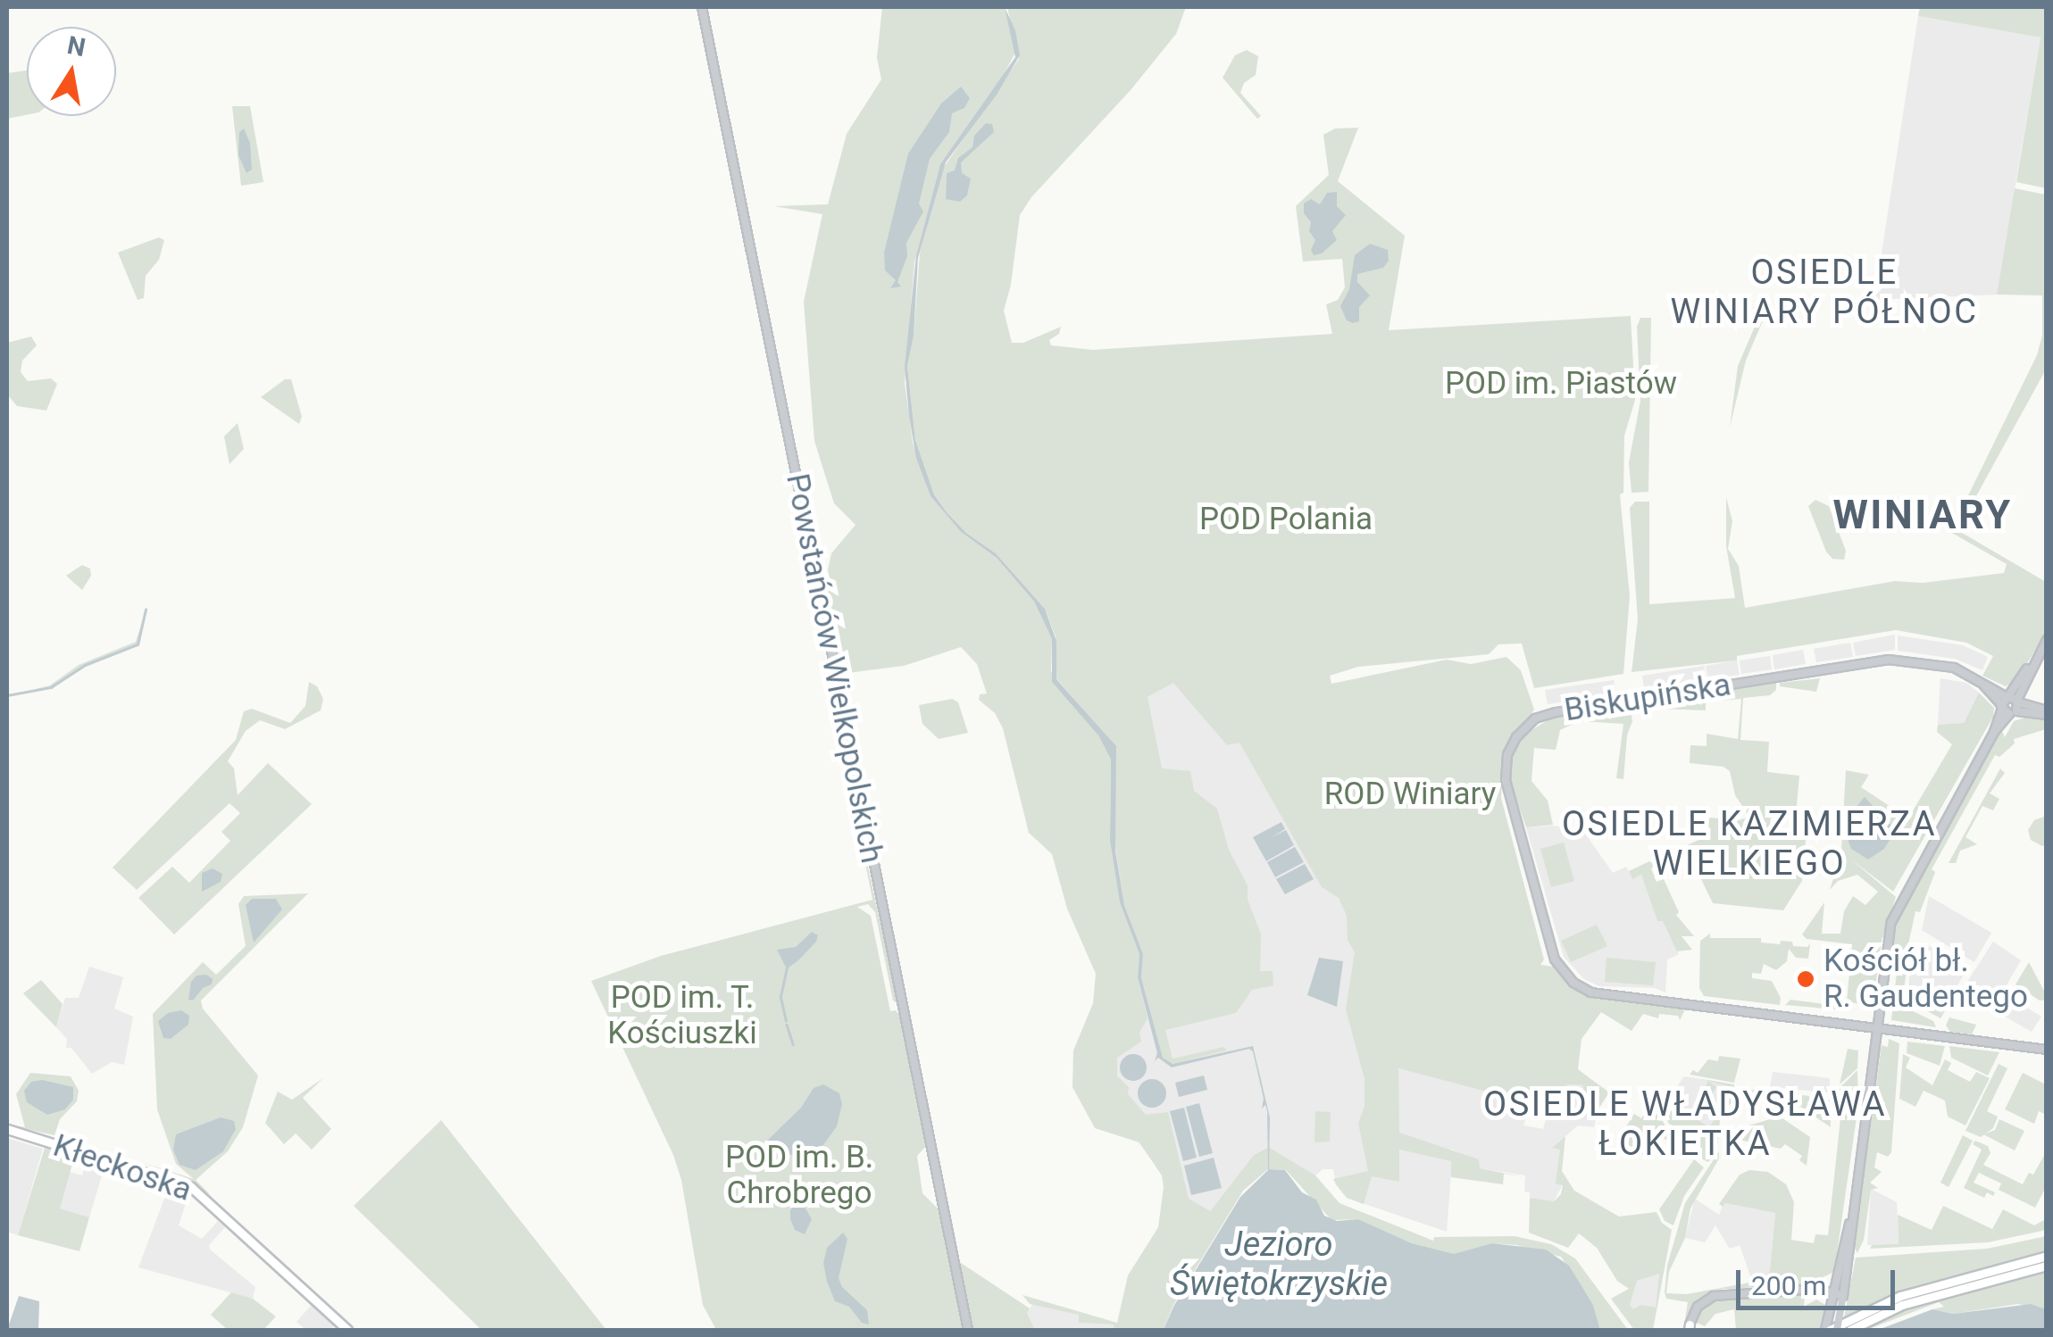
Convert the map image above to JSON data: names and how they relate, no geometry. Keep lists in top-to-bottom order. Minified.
{"streets":{"main road":["Kłeckoska"],"street":["Powstańców Wielkopolskich","Biskupińska"]},"districts":["OSIEDLE WINIARY PÓŁNOC","WINIARY","OSIEDLE KAZIMIERZA WIELKIEGO","OSIEDLE WŁADYSŁAWA ŁOKIETKA"],"water":["Jezioro Świętokrzyskie"],"parks":["POD im. Piastów","POD Polania","ROD Winiary","POD im. T. Kościuszki","POD im. B. Chrobrego"],"places":["Kościół bł. R. Gaudentego"],"scale_bar":"200 m","north":"top"}
